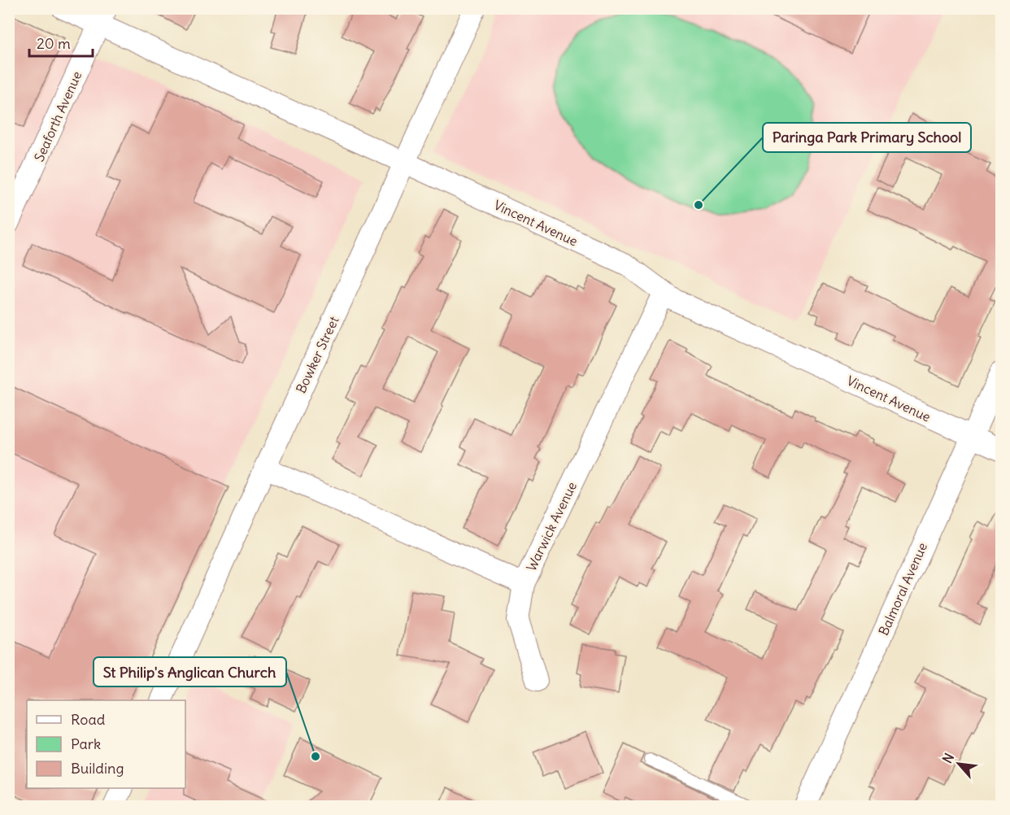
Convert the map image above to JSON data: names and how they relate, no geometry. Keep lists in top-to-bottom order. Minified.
{"streets":{"street":["Seaforth Avenue","Vincent Avenue","Bowker Street","Warwick Avenue","Balmoral Avenue"]},"crossings":[["Seaforth Avenue","Vincent Avenue"],["Vincent Avenue","Bowker Street"],["Vincent Avenue","Warwick Avenue"],["Vincent Avenue","Balmoral Avenue"],["Bowker Street","Warwick Avenue"]],"places":["Paringa Park Primary School","St Philip's Anglican Church"],"legend":["Road","Park","Building"],"scale_bar":"20 m","north":"top left"}
